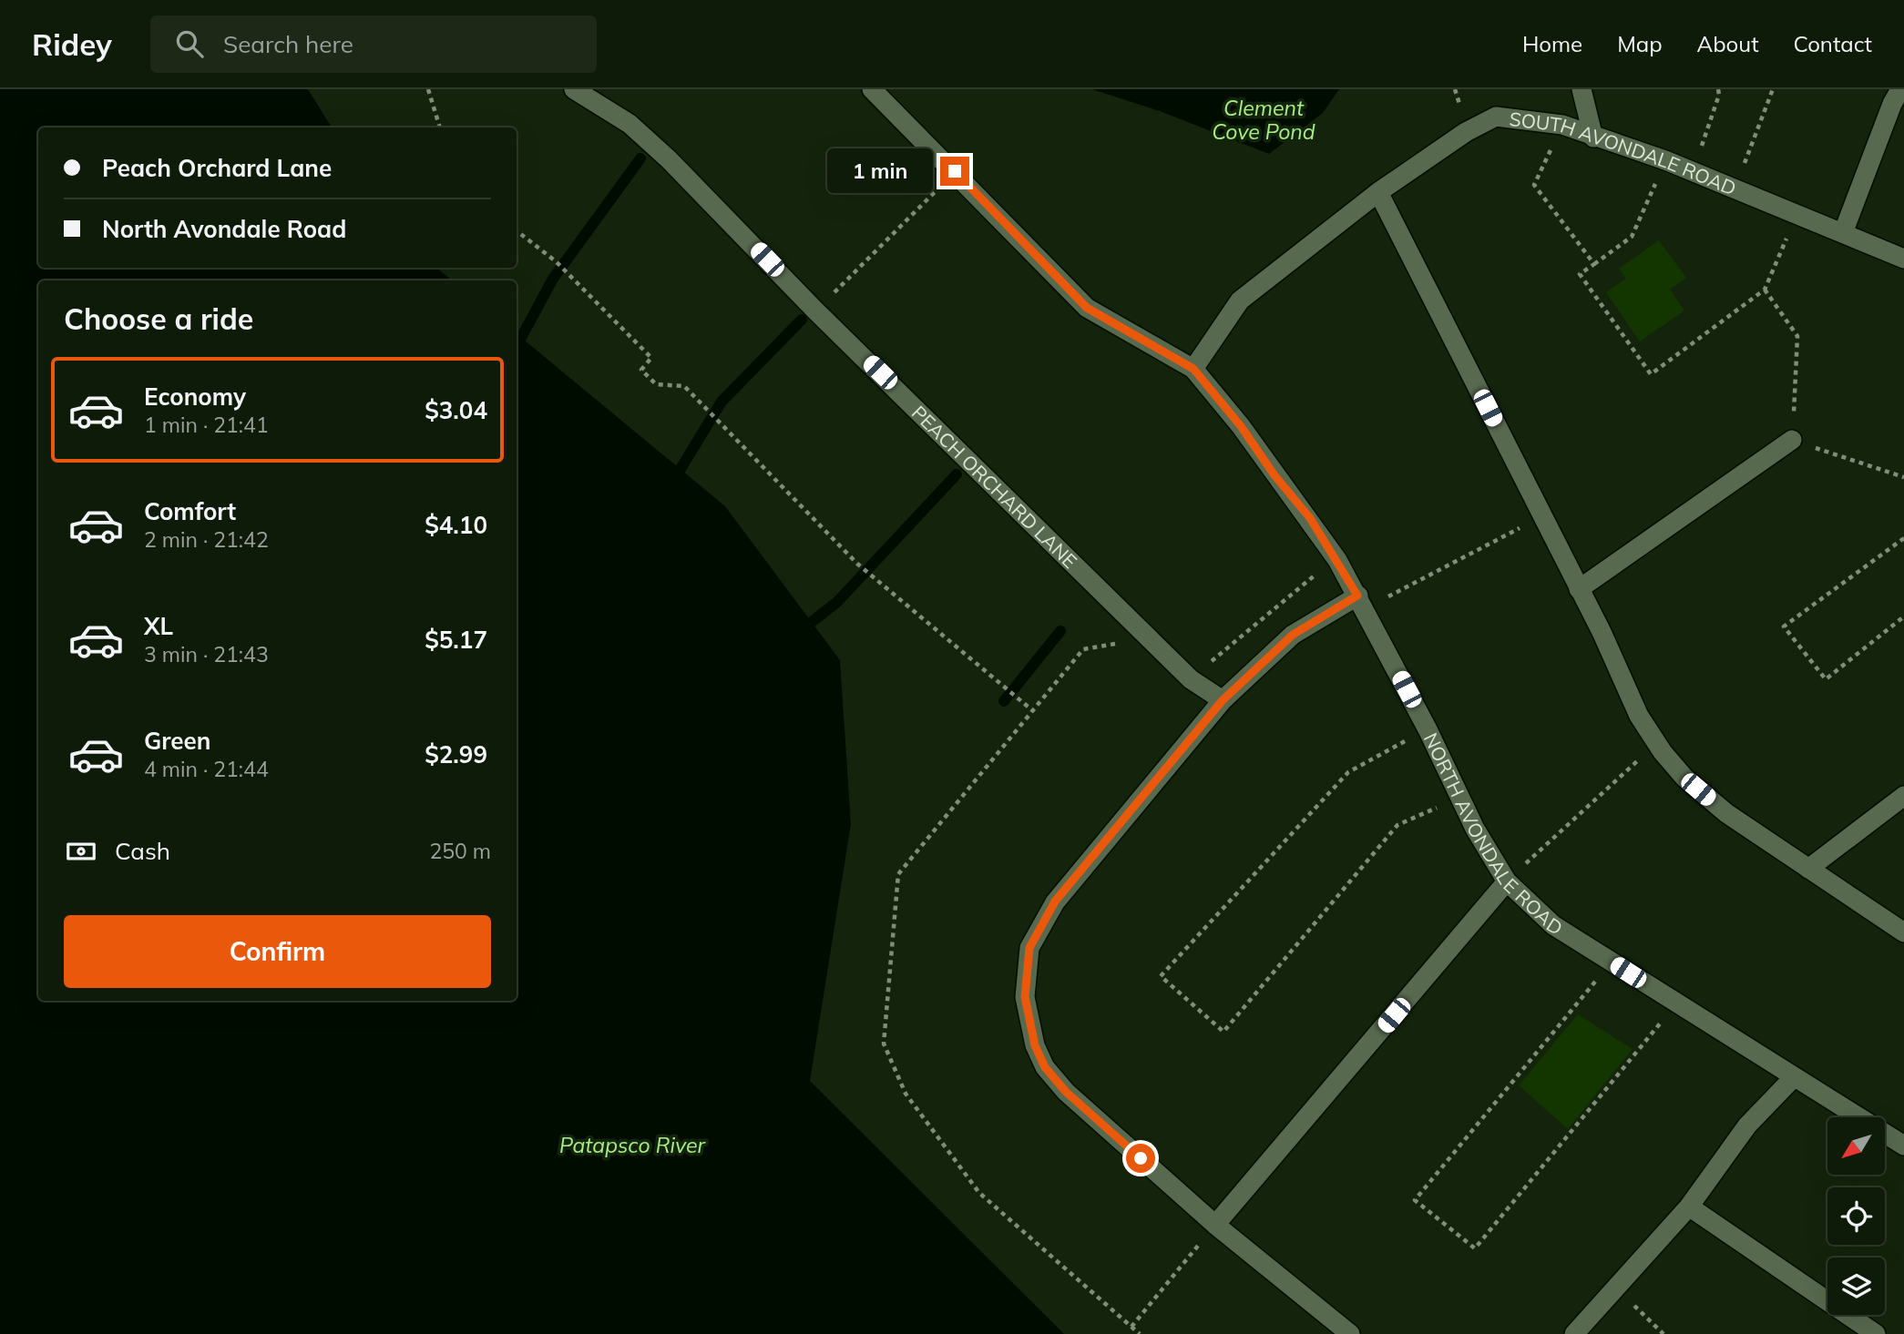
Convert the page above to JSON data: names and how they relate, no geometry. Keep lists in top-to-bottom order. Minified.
{"streets":{"street":["SOUTH AVONDALE ROAD","PEACH ORCHARD LANE","NORTH AVONDALE ROAD"]},"crossings":[["SOUTH AVONDALE ROAD","NORTH AVONDALE ROAD"]],"water":["Clement Cove Pond","Patapsco River"],"north":"bottom left","page":{"header":"Ridey","search":"Search here","nav":["Home","Map","About","Contact"],"banner":["Peach Orchard Lane","North Avondale Road"],"bubble":"1 min","heading":"Choose a ride","list":[{"name":"Economy","note":"1 min · 21:41","value":"$3.04"},{"name":"Comfort","note":"2 min · 21:42","value":"$4.10"},{"name":"XL","note":"3 min · 21:43","value":"$5.17"},{"name":"Green","note":"4 min · 21:44","value":"$2.99"}],"pay":["Cash","250 m"],"buttons":"Confirm"}}
